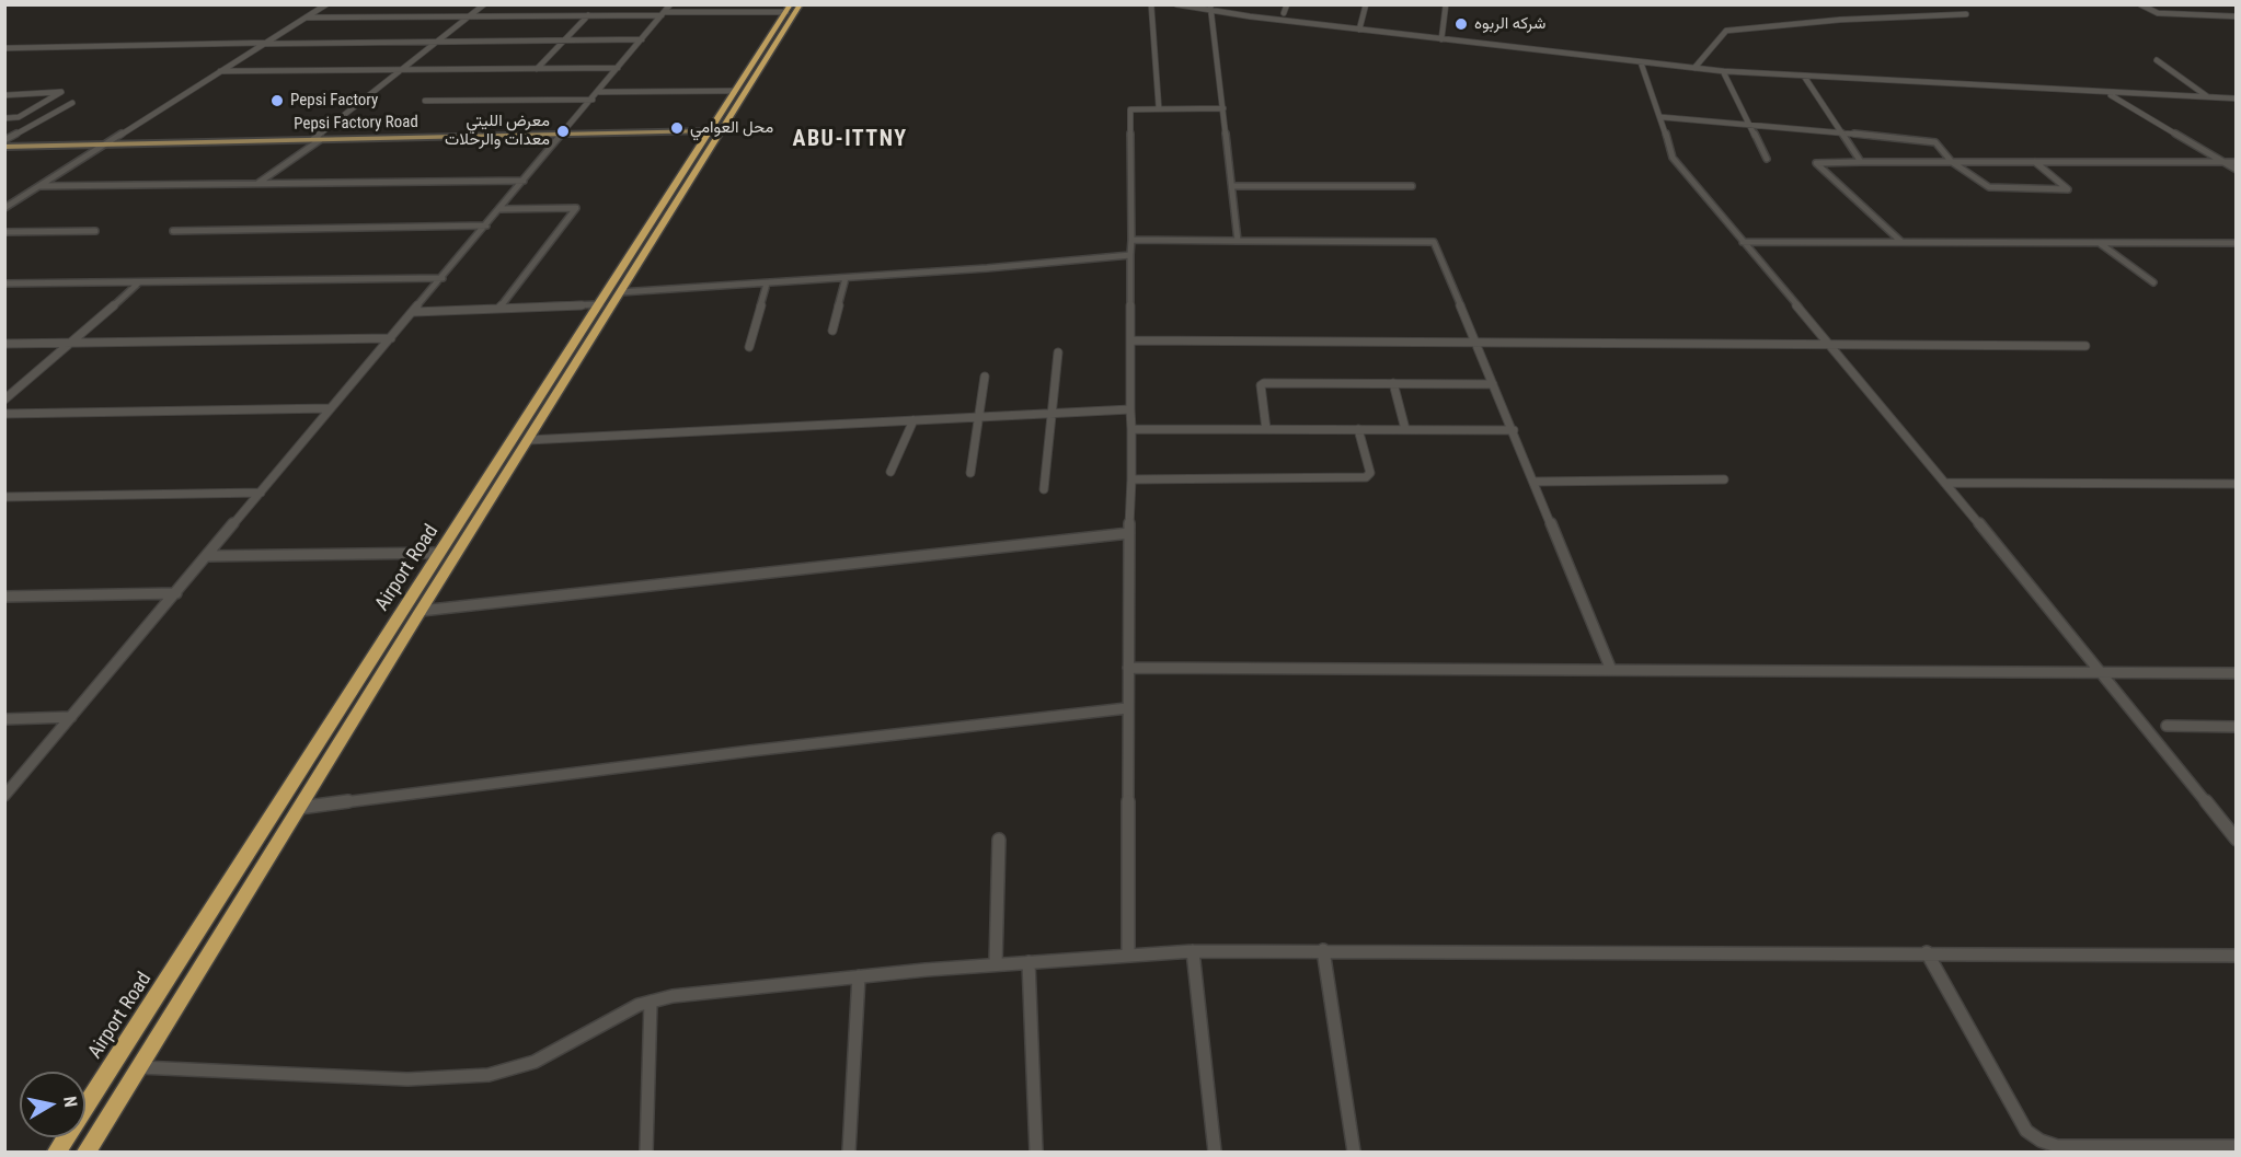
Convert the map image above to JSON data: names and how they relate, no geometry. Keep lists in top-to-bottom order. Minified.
{"streets":{"highway":["Airport Road"],"main road":["Pepsi Factory Road"]},"crossings":[["Pepsi Factory Road","Airport Road"]],"districts":["ABU-ITTNY"],"places":["شركه الربوه","Pepsi Factory","محل العوامي","معرض الليتي معدات والرحلات"],"north":"right"}
